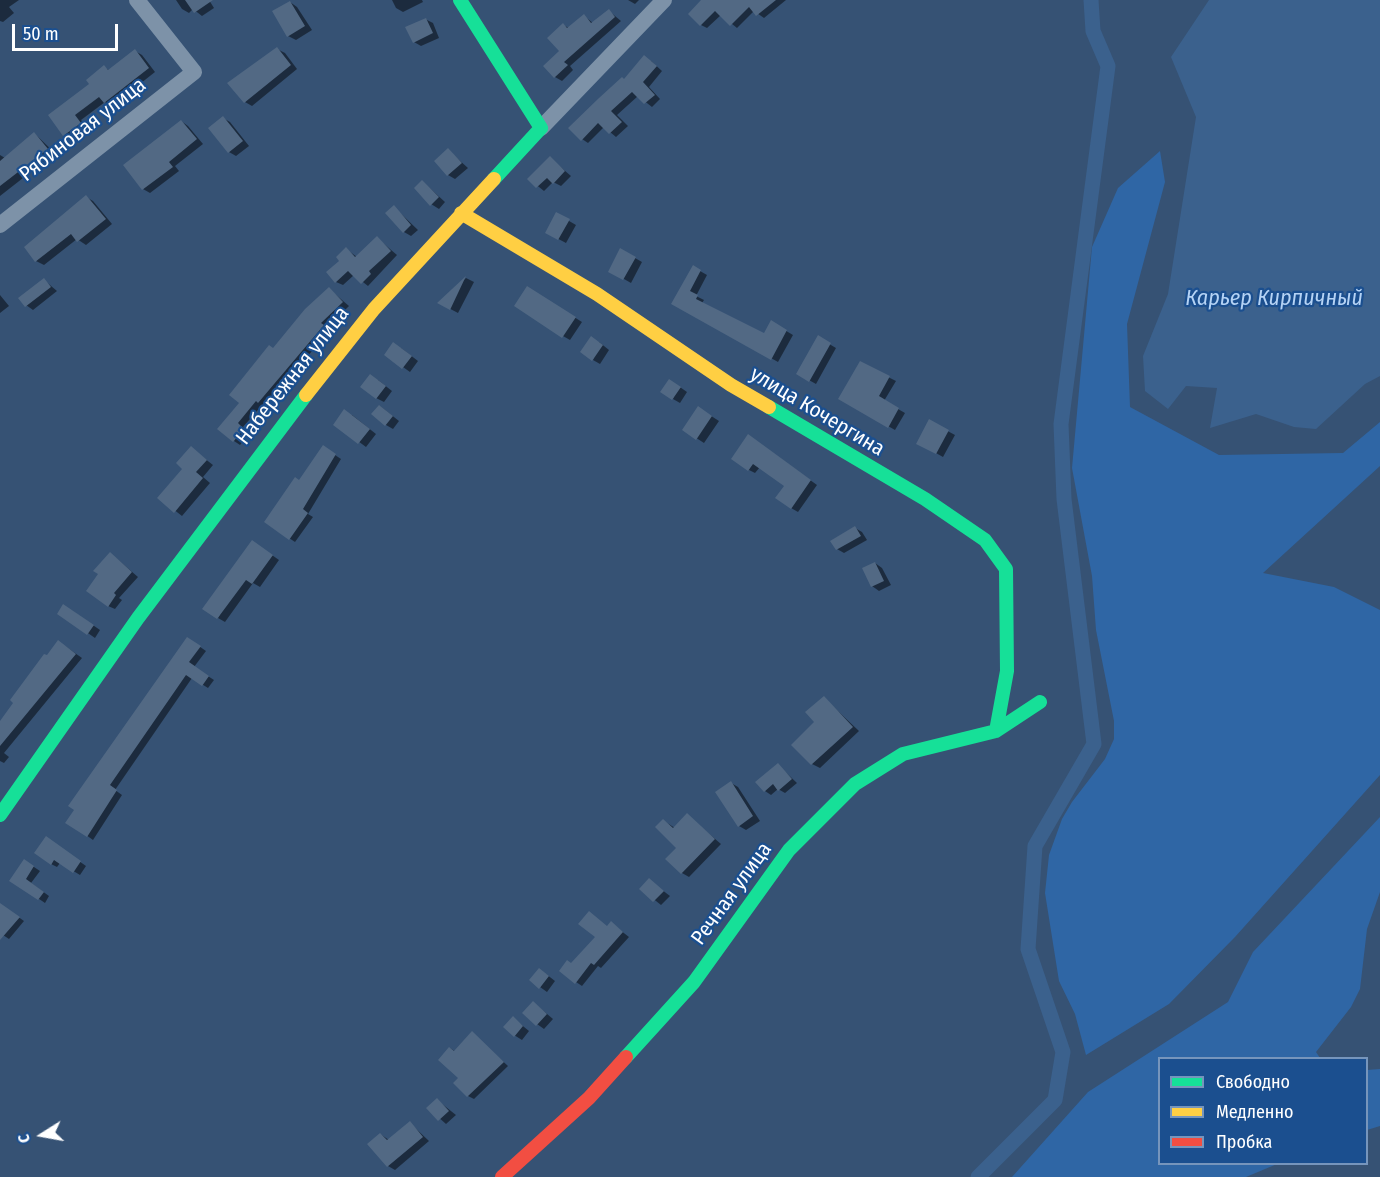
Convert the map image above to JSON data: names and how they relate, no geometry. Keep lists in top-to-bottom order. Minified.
{"streets":{"street":["Рябиновая улица","Набережная улица","улица Кочергина","Речная улица"]},"crossings":[["Набережная улица","улица Кочергина"],["улица Кочергина","Речная улица"]],"water":["Карьер Кирпичный"],"legend":["Свободно","Медленно","Пробка"],"scale_bar":"50 m","north":"left"}
